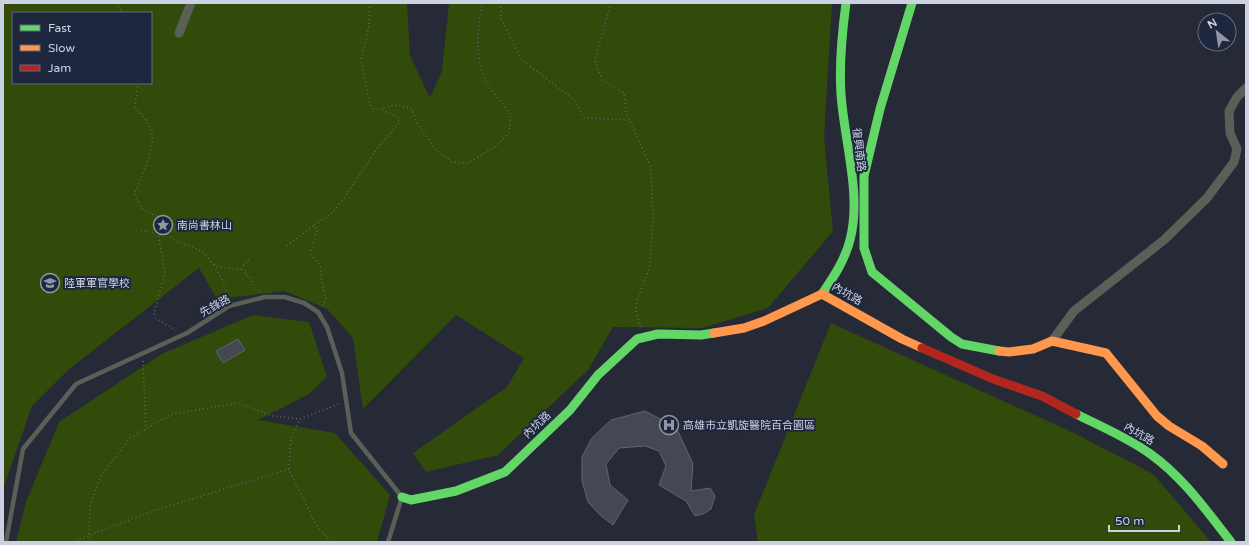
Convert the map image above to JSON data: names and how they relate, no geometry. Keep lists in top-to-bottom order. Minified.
{"streets":{"street":["復興南路","內坑路"],"lane":["先鋒路"]},"crossings":[["復興南路","內坑路"]],"places":{"place":["南尚書林山"],"school or university":["陸軍軍官學校"],"hospital":["高雄市立凱旋醫院百合園區"]},"legend":["Fast","Slow","Jam"],"scale_bar":"50 m","north":"top left"}
